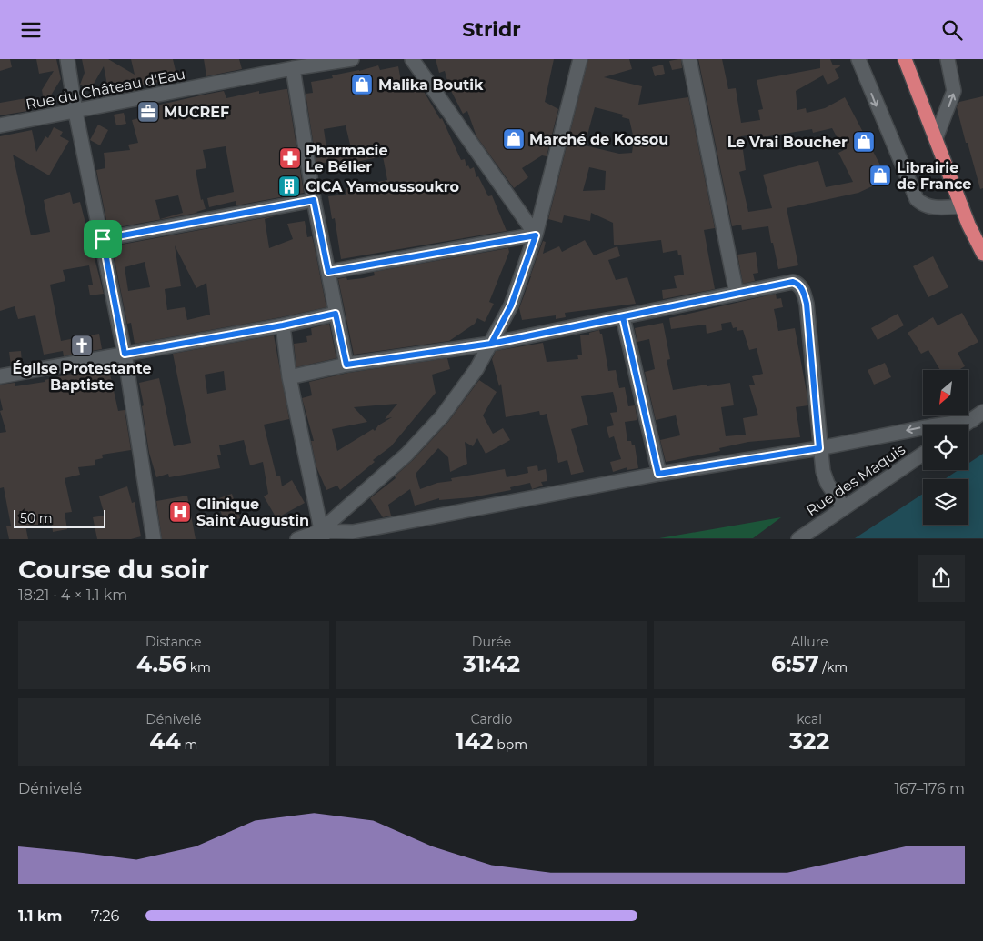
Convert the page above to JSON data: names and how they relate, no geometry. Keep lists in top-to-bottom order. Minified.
{"streets":{"street":["Rue du Château d'Eau","Rue des Maquis"]},"places":{"shop":["Malika Boutik","Marché de Kossou","Le Vrai Boucher","Librairie de France"],"office":["MUCREF"],"pharmacy":["Pharmacie Le Bélier"],"building":["CICA Yamoussoukro"],"church":["Église Protestante Baptiste"],"hospital":["Clinique Saint Augustin"]},"scale_bar":"50 m","north":"bottom left","page":{"header":"Stridr","scale":"50 m","heading":["Course du soir","18:21 · 4 × 1.1 km"],"stats":[["Distance","4.56 km"],["Durée","31:42"],["Allure","6:57 /km"],["Dénivelé","44 m"],["Cardio","142 bpm"],["kcal","322"]],"chart":["Dénivelé","167–176 m"],"list":[{"name":"1.1 km","note":"7:26"}]}}
